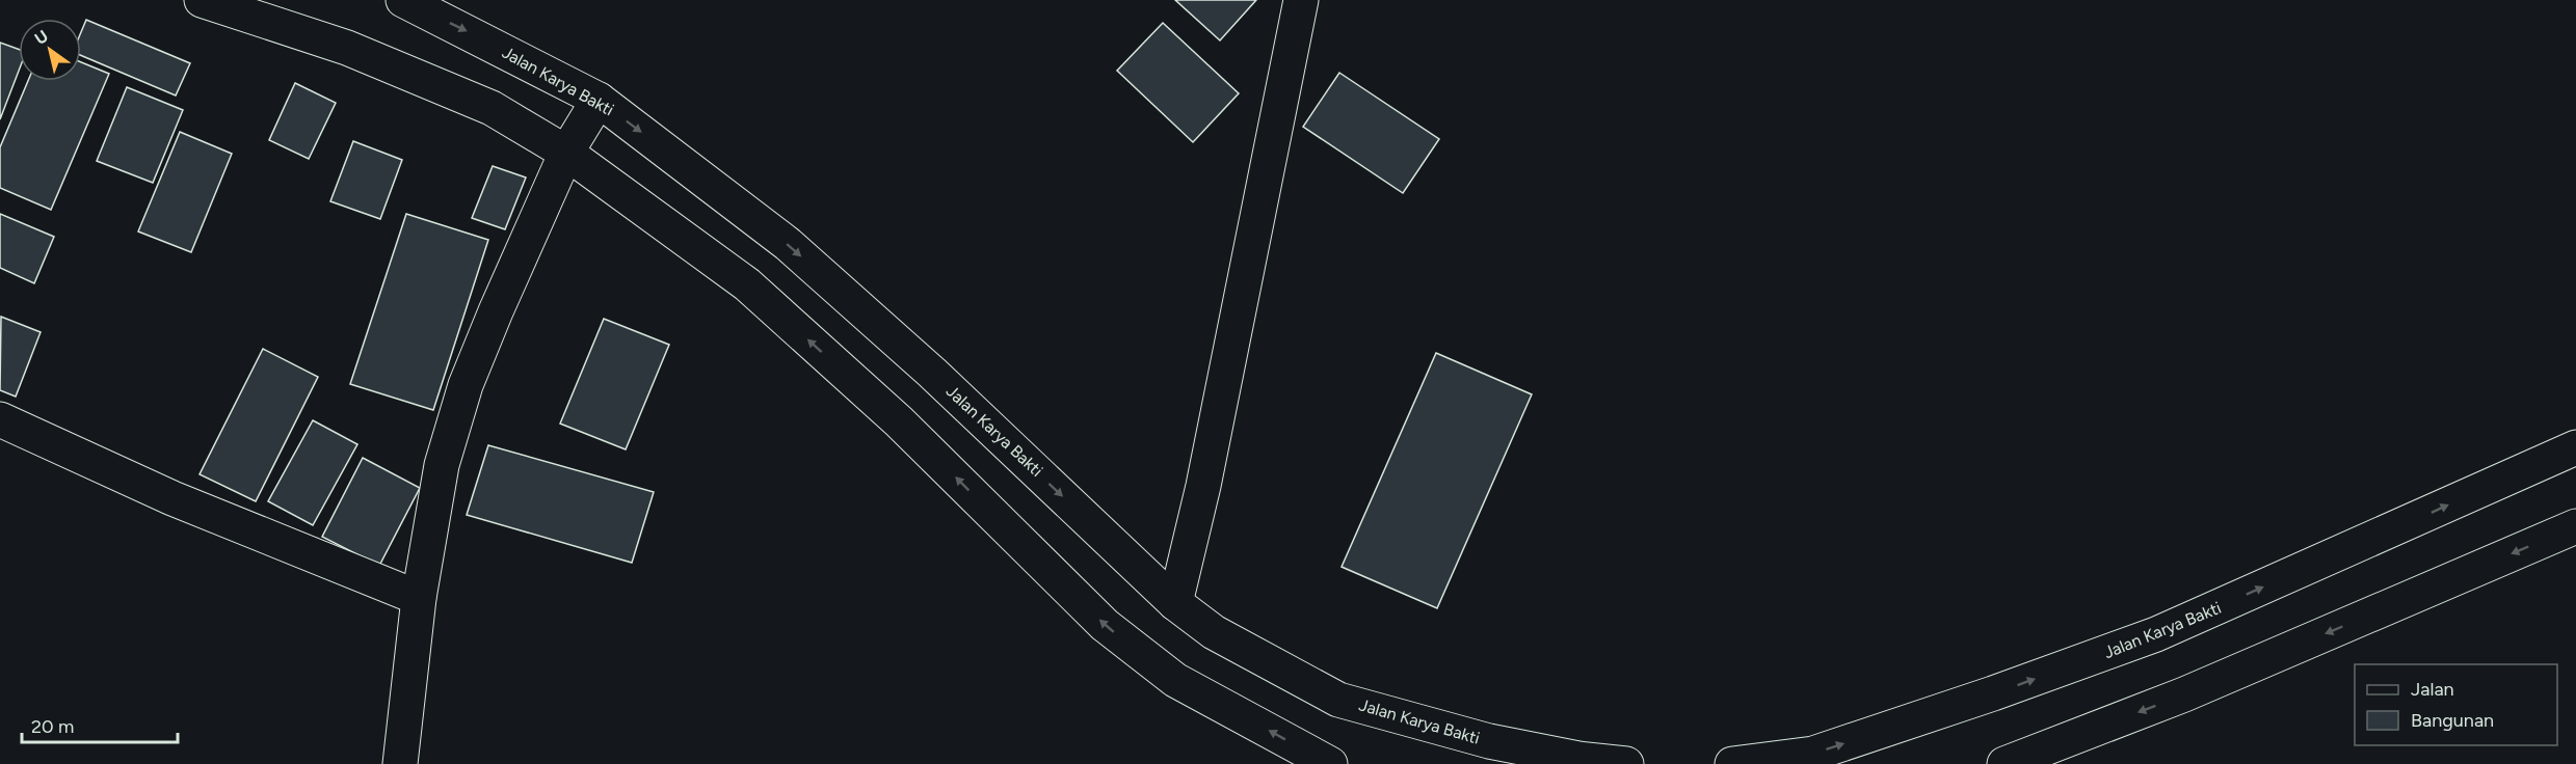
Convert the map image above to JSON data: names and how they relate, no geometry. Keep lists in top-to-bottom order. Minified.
{"streets":{"street":["Jalan Karya Bakti"]},"one_way":["Jalan Karya Bakti"],"legend":["Jalan","Bangunan"],"scale_bar":"20 m","north":"top left"}
